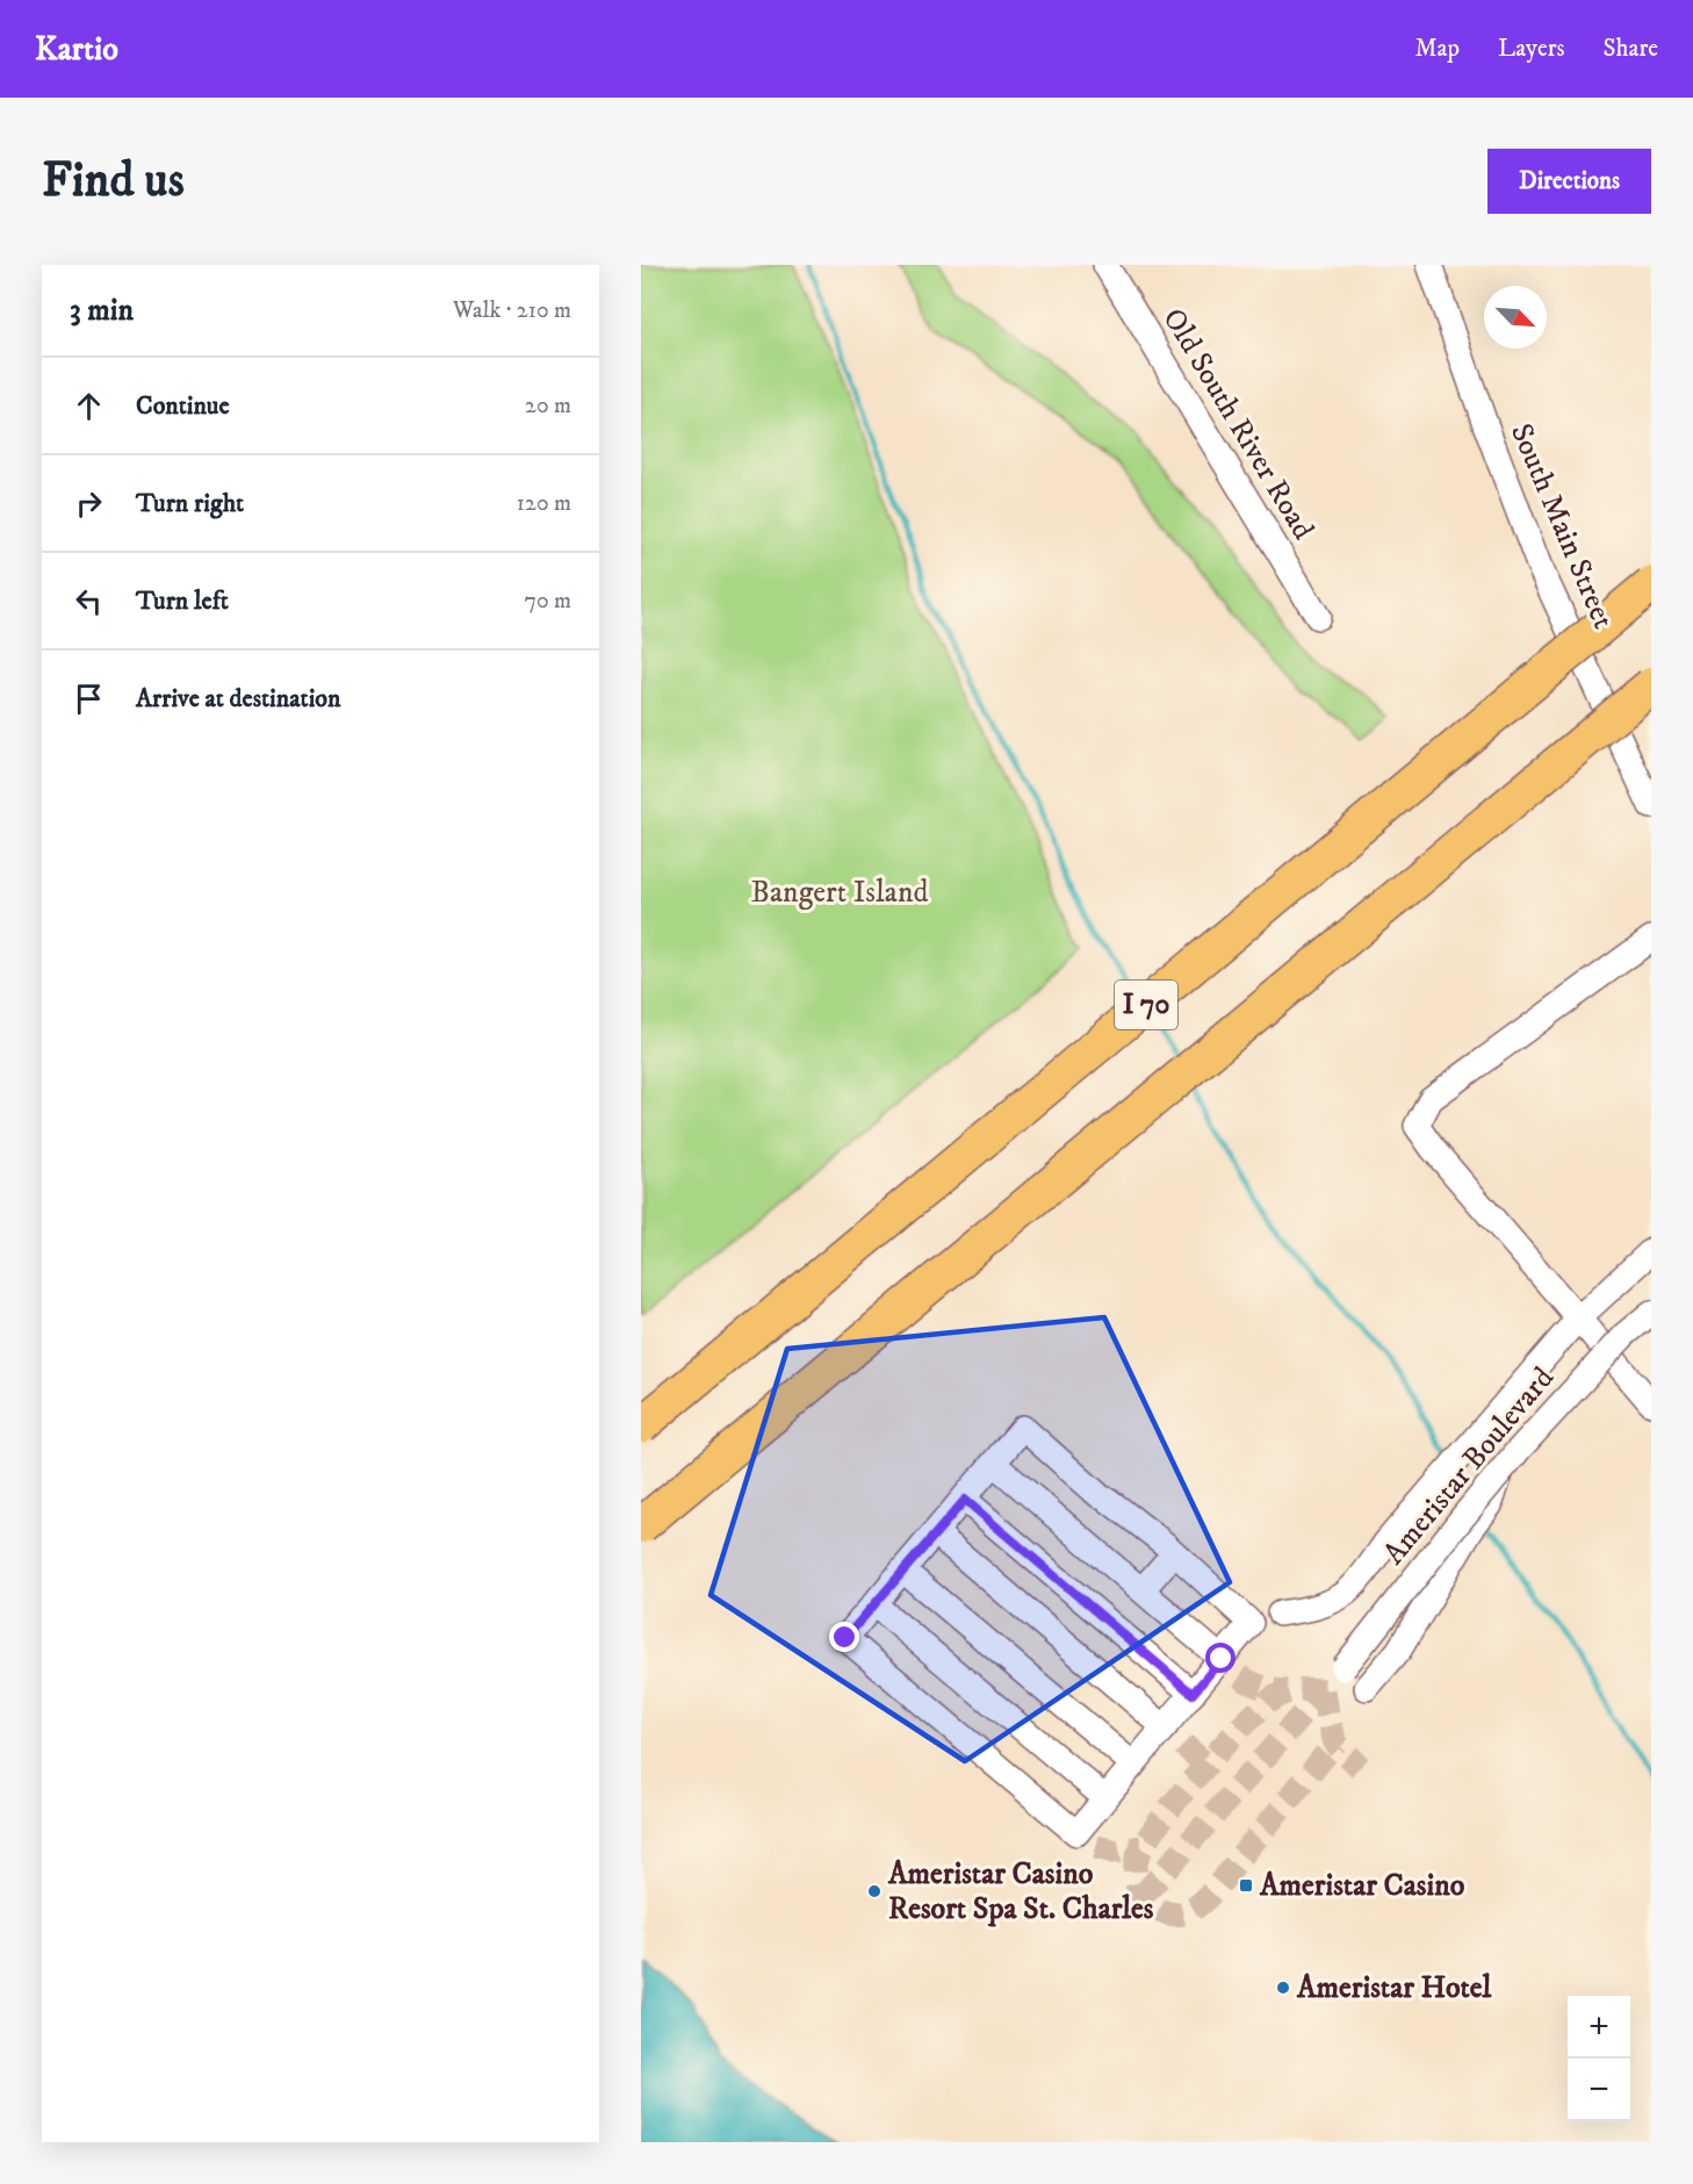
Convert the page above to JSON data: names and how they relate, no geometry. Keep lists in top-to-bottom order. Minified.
{"streets":{"highway":["I 70"],"street":["Old South River Road","South Main Street","Ameristar Boulevard"]},"parks":["Bangert Island"],"places":{"transit":["Ameristar Casino"],"other":["Ameristar Casino Resort Spa St. Charles","Ameristar Hotel"]},"north":"bottom right","page":{"header":"Kartio","nav":["Map","Layers","Share"],"buttons":"Directions","title":"Find us","heading":["3 min","Walk · 210 m"],"list":[["Continue","20 m"],["Turn right","120 m"],["Turn left","70 m"],"Arrive at destination"],"map_buttons":["+","−"]}}
